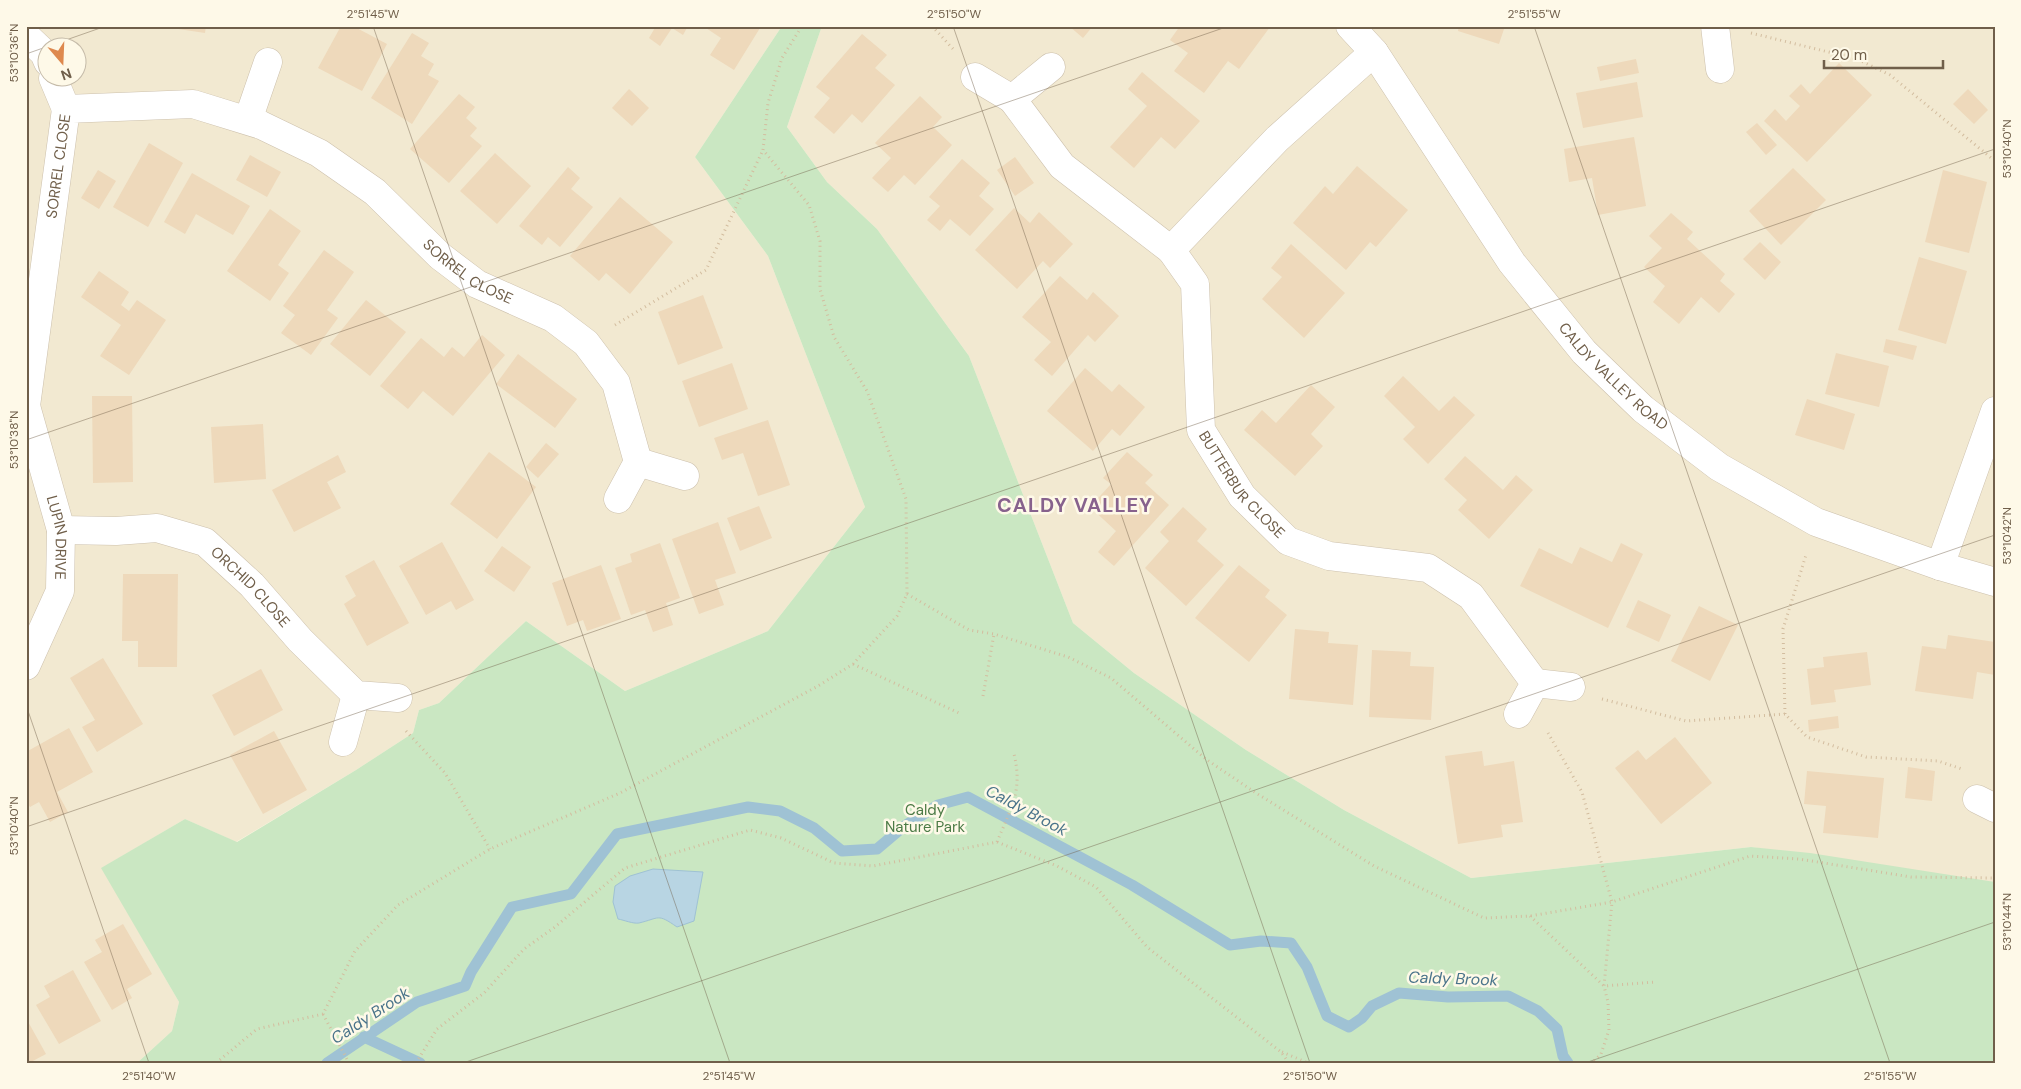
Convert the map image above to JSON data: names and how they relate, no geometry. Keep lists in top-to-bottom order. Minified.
{"streets":{"street":["SORREL CLOSE","CALDY VALLEY ROAD","BUTTERBUR CLOSE","LUPIN DRIVE","ORCHID CLOSE"]},"crossings":[["SORREL CLOSE","LUPIN DRIVE"],["LUPIN DRIVE","ORCHID CLOSE"]],"districts":["CALDY VALLEY"],"water":["Caldy Brook"],"parks":["Caldy Nature Park"],"scale_bar":"20 m","north":"bottom","coordinates":["2°51'45\"W","2°51'50\"W","2°51'55\"W","53°10'36\"N","53°10'40\"N","53°10'38\"N","53°10'42\"N","53°10'44\"N","2°51'40\"W"]}
